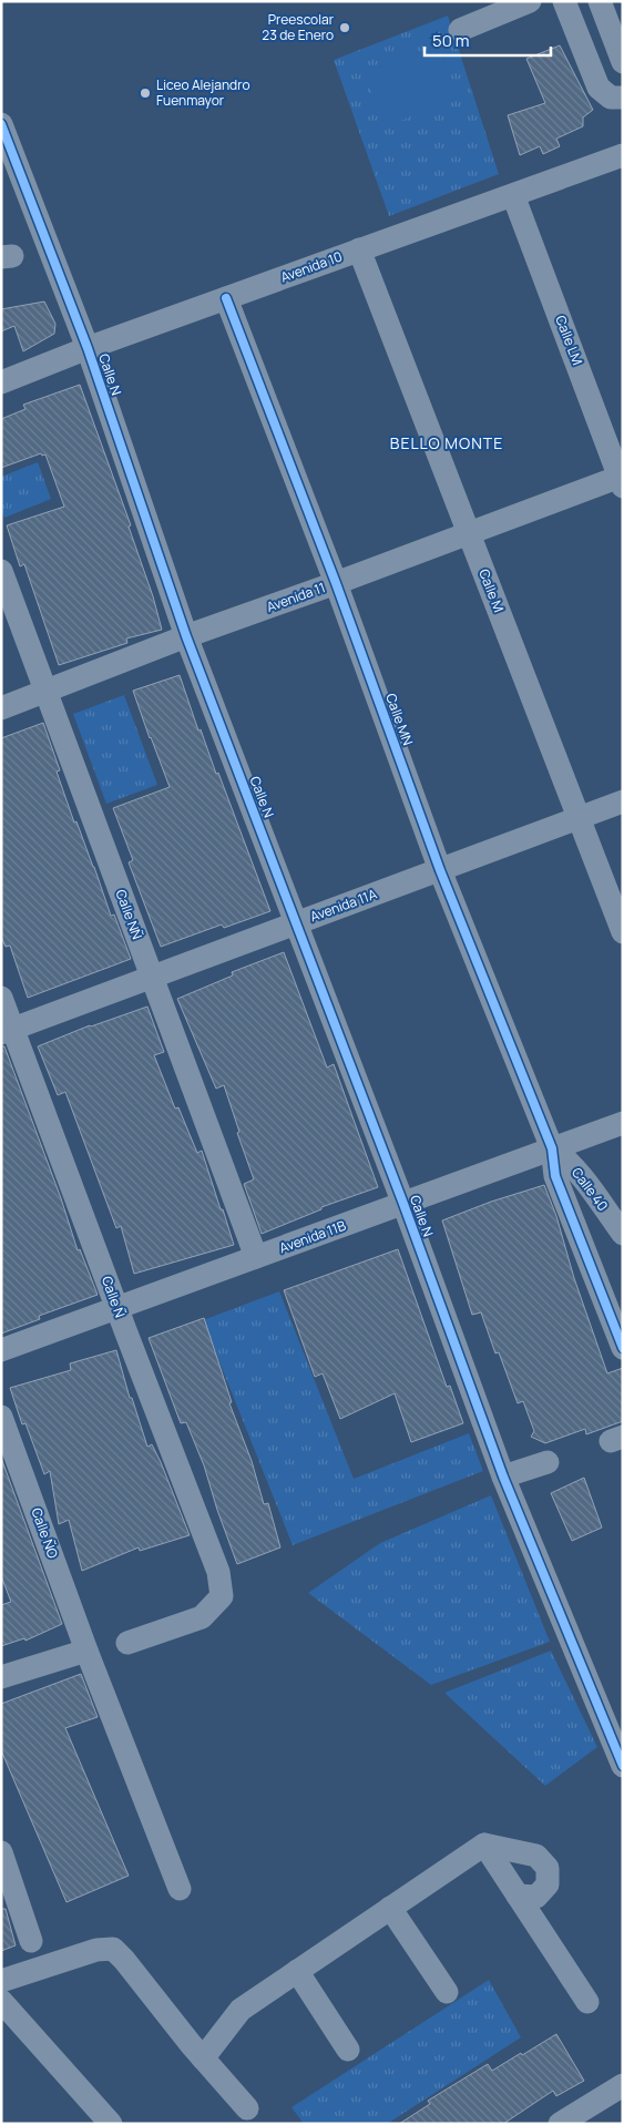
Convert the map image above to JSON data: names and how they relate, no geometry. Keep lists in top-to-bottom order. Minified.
{"streets":{"street":["Avenida 10","Calle LM","Calle N","Calle M","Avenida 11","Calle MN","Avenida 11A","Calle NÑ","Calle 40","Avenida 11B","Calle Ñ","Calle ÑO"]},"crossings":[["Avenida 10","Calle LM"],["Avenida 10","Calle N"],["Avenida 10","Calle M"],["Avenida 10","Calle MN"],["Calle LM","Avenida 11"],["Calle N","Avenida 11"],["Calle N","Avenida 11A"],["Calle N","Avenida 11B"],["Calle M","Avenida 11"],["Calle M","Avenida 11A"],["Avenida 11","Calle MN"],["Avenida 11","Calle NÑ"],["Calle MN","Avenida 11A"],["Calle MN","Calle 40"],["Calle MN","Avenida 11B"],["Avenida 11A","Calle NÑ"],["Avenida 11A","Calle Ñ"],["Calle NÑ","Avenida 11B"],["Calle 40","Avenida 11B"],["Avenida 11B","Calle Ñ"]],"districts":["BELLO MONTE"],"places":["Preescolar 23 de Enero","Liceo Alejandro Fuenmayor"],"scale_bar":"50 m"}
